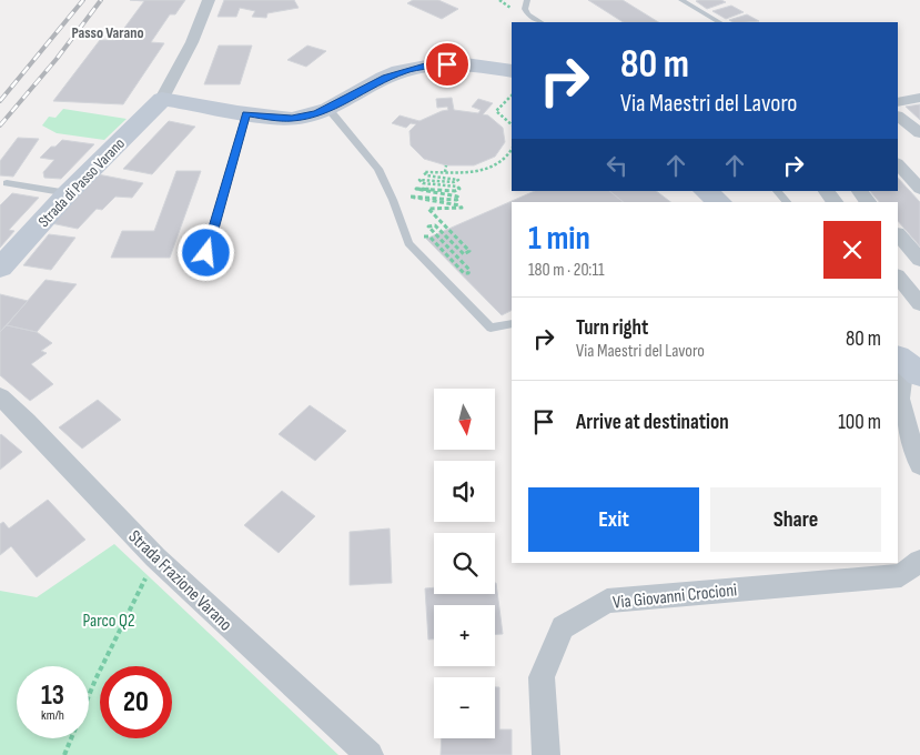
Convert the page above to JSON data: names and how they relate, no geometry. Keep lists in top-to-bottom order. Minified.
{"streets":{"street":["Strada di Passo Varano","Strada Frazione Varano","Via Giovanni Crocioni"]},"districts":["Passo Varano"],"parks":["Parco Q2"],"north":"bottom","page":{"turn":["80 m","Via Maestri del Lavoro"],"heading":["1 min","180 m · 20:11"],"list":[{"name":"Turn right","note":"Via Maestri del Lavoro","value":"80 m"},{"name":"Arrive at destination","value":"100 m"}],"map_buttons":["+","−"],"buttons":["Exit","Share"],"speed":"13 km/h","limit":"20"}}
